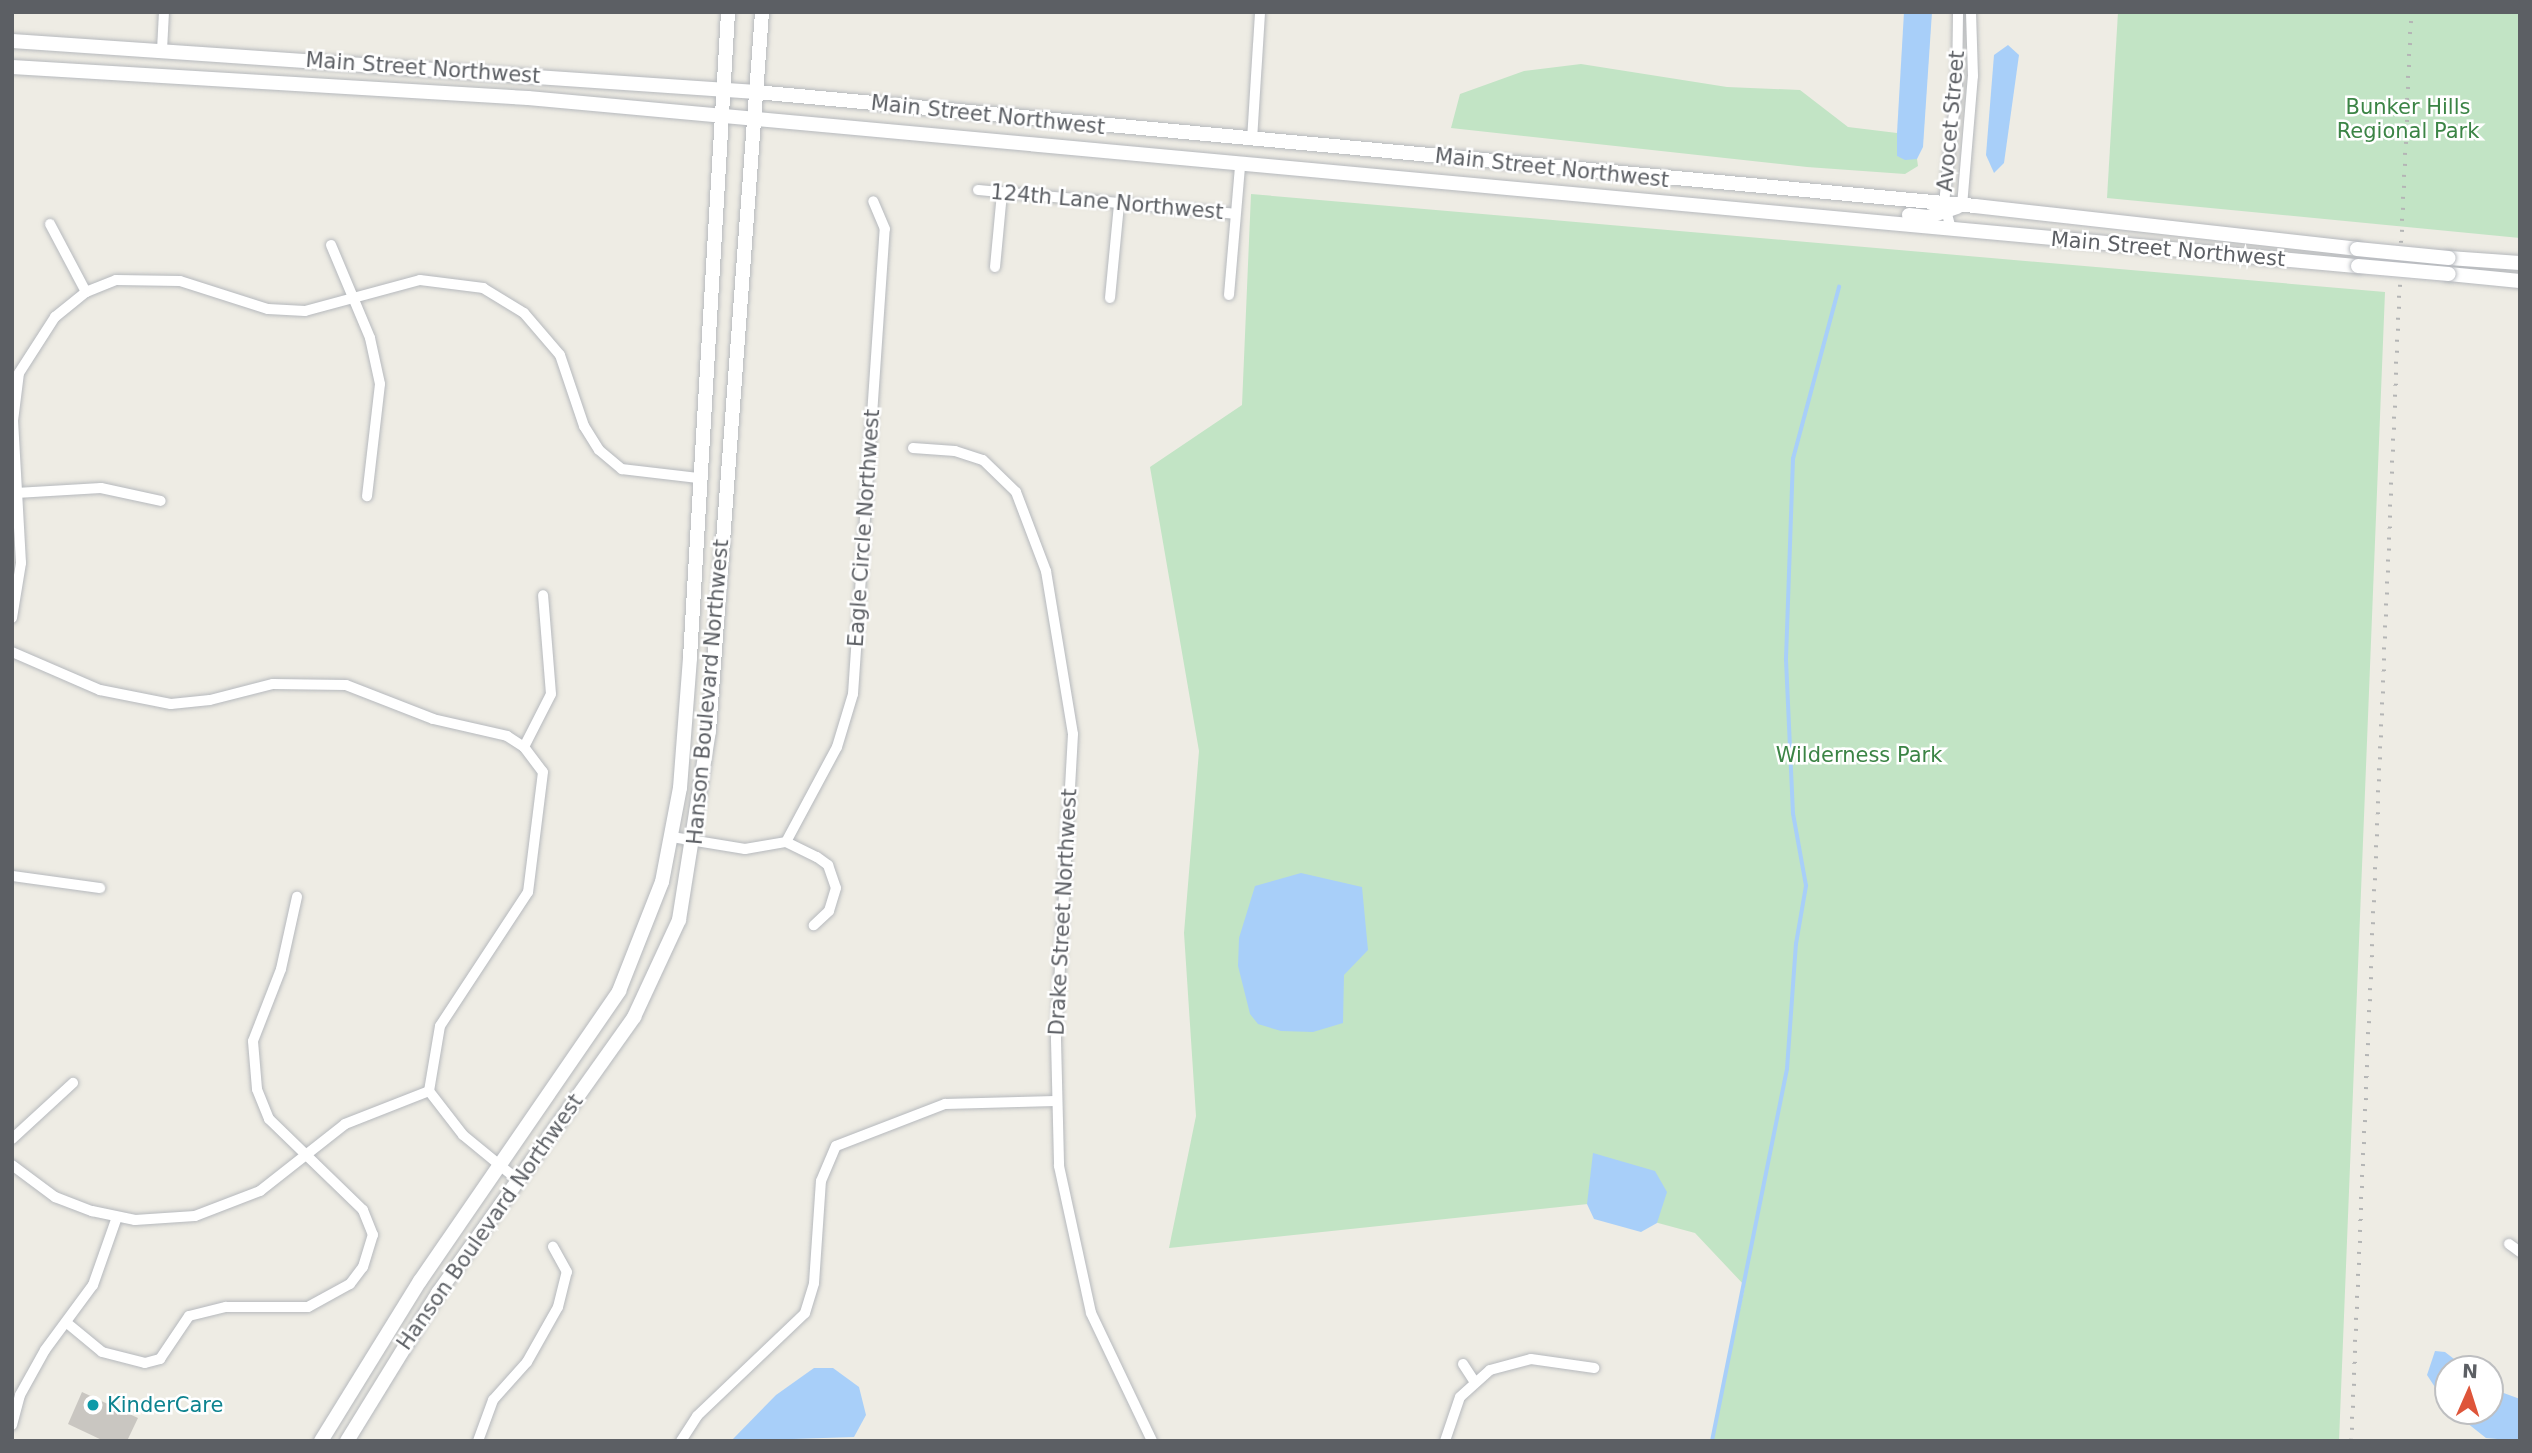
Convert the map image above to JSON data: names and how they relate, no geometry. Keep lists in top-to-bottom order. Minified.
{"streets":{"main road":["Main Street Northwest","Hanson Boulevard Northwest"],"street":["Avocet Street","124th Lane Northwest","Eagle Circle Northwest","Drake Street Northwest"]},"crossings":[["Main Street Northwest","Avocet Street"],["Main Street Northwest","Hanson Boulevard Northwest"]],"parks":["Bunker Hills Regional Park","Wilderness Park"],"places":["KinderCare"],"north":"top"}
